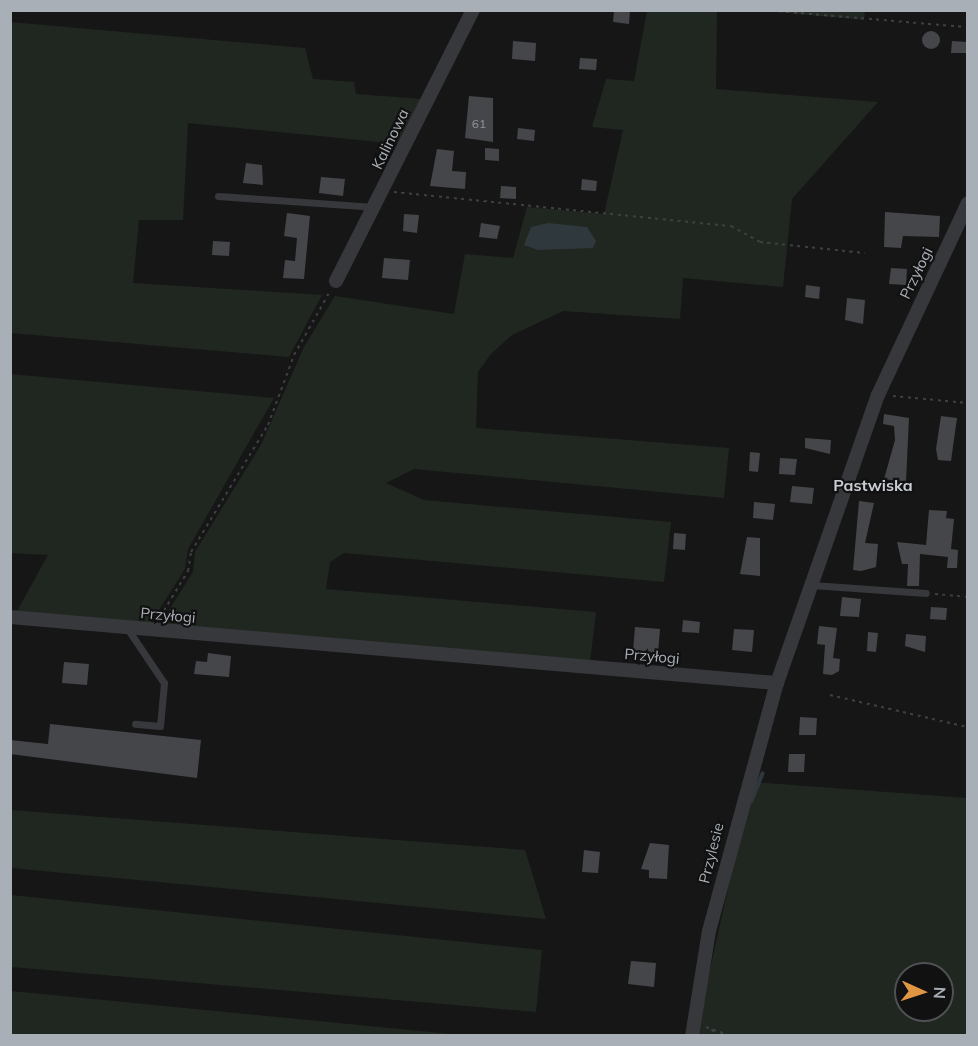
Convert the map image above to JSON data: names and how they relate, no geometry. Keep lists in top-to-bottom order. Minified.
{"streets":{"street":["Kalinowa","Przyłogi","Przylesie"]},"crossings":[["Przyłogi","Przylesie"]],"districts":["Pastwiska"],"house_numbers":["61"],"north":"right"}
